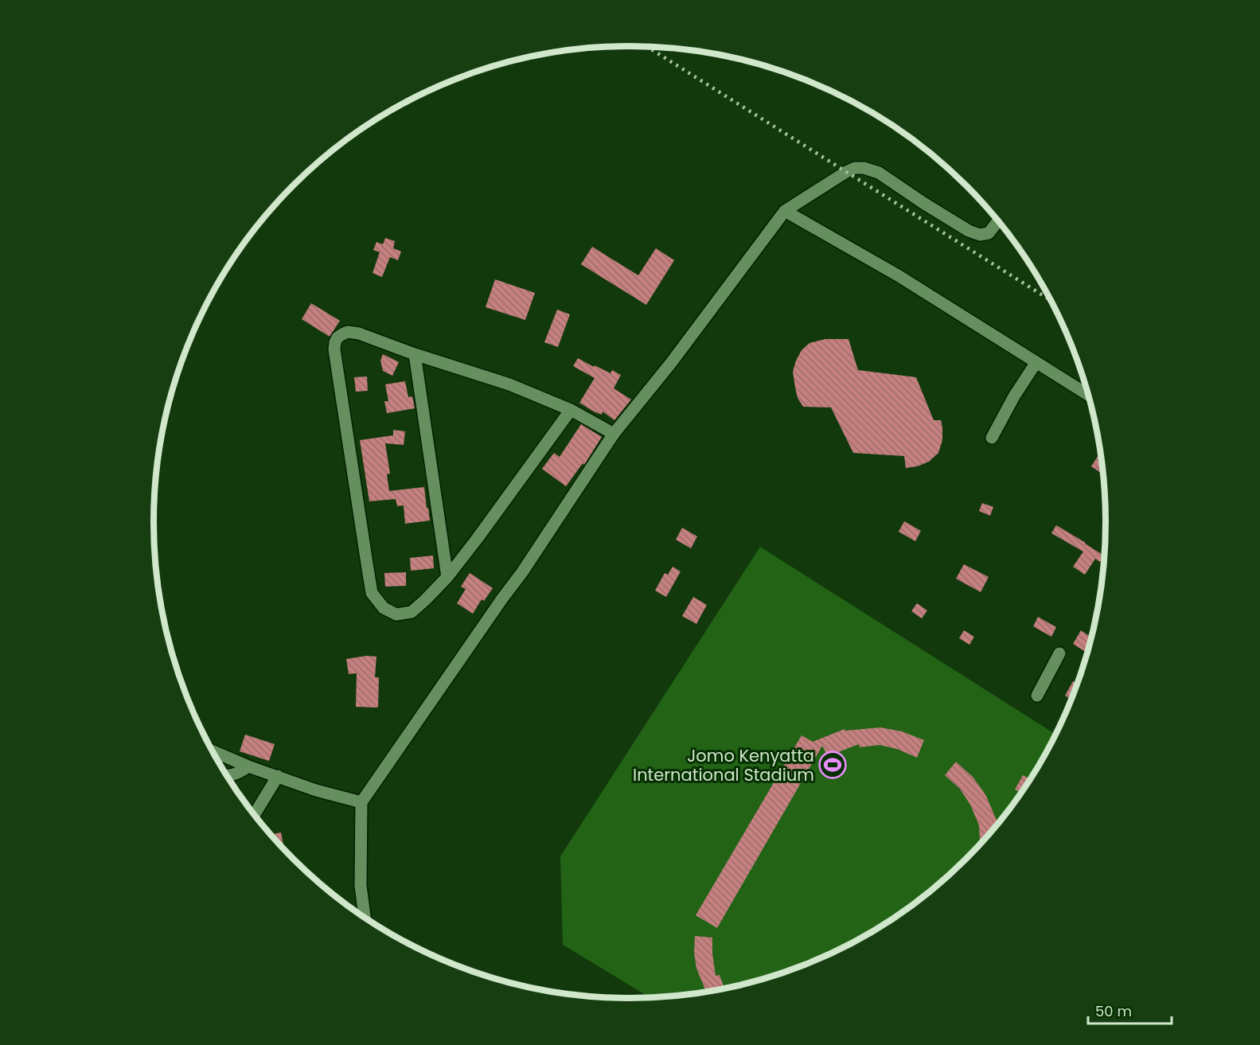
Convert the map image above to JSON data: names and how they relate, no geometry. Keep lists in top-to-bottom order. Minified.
{"places":{"sports":["Jomo Kenyatta International Stadium"]},"scale_bar":"50 m"}
